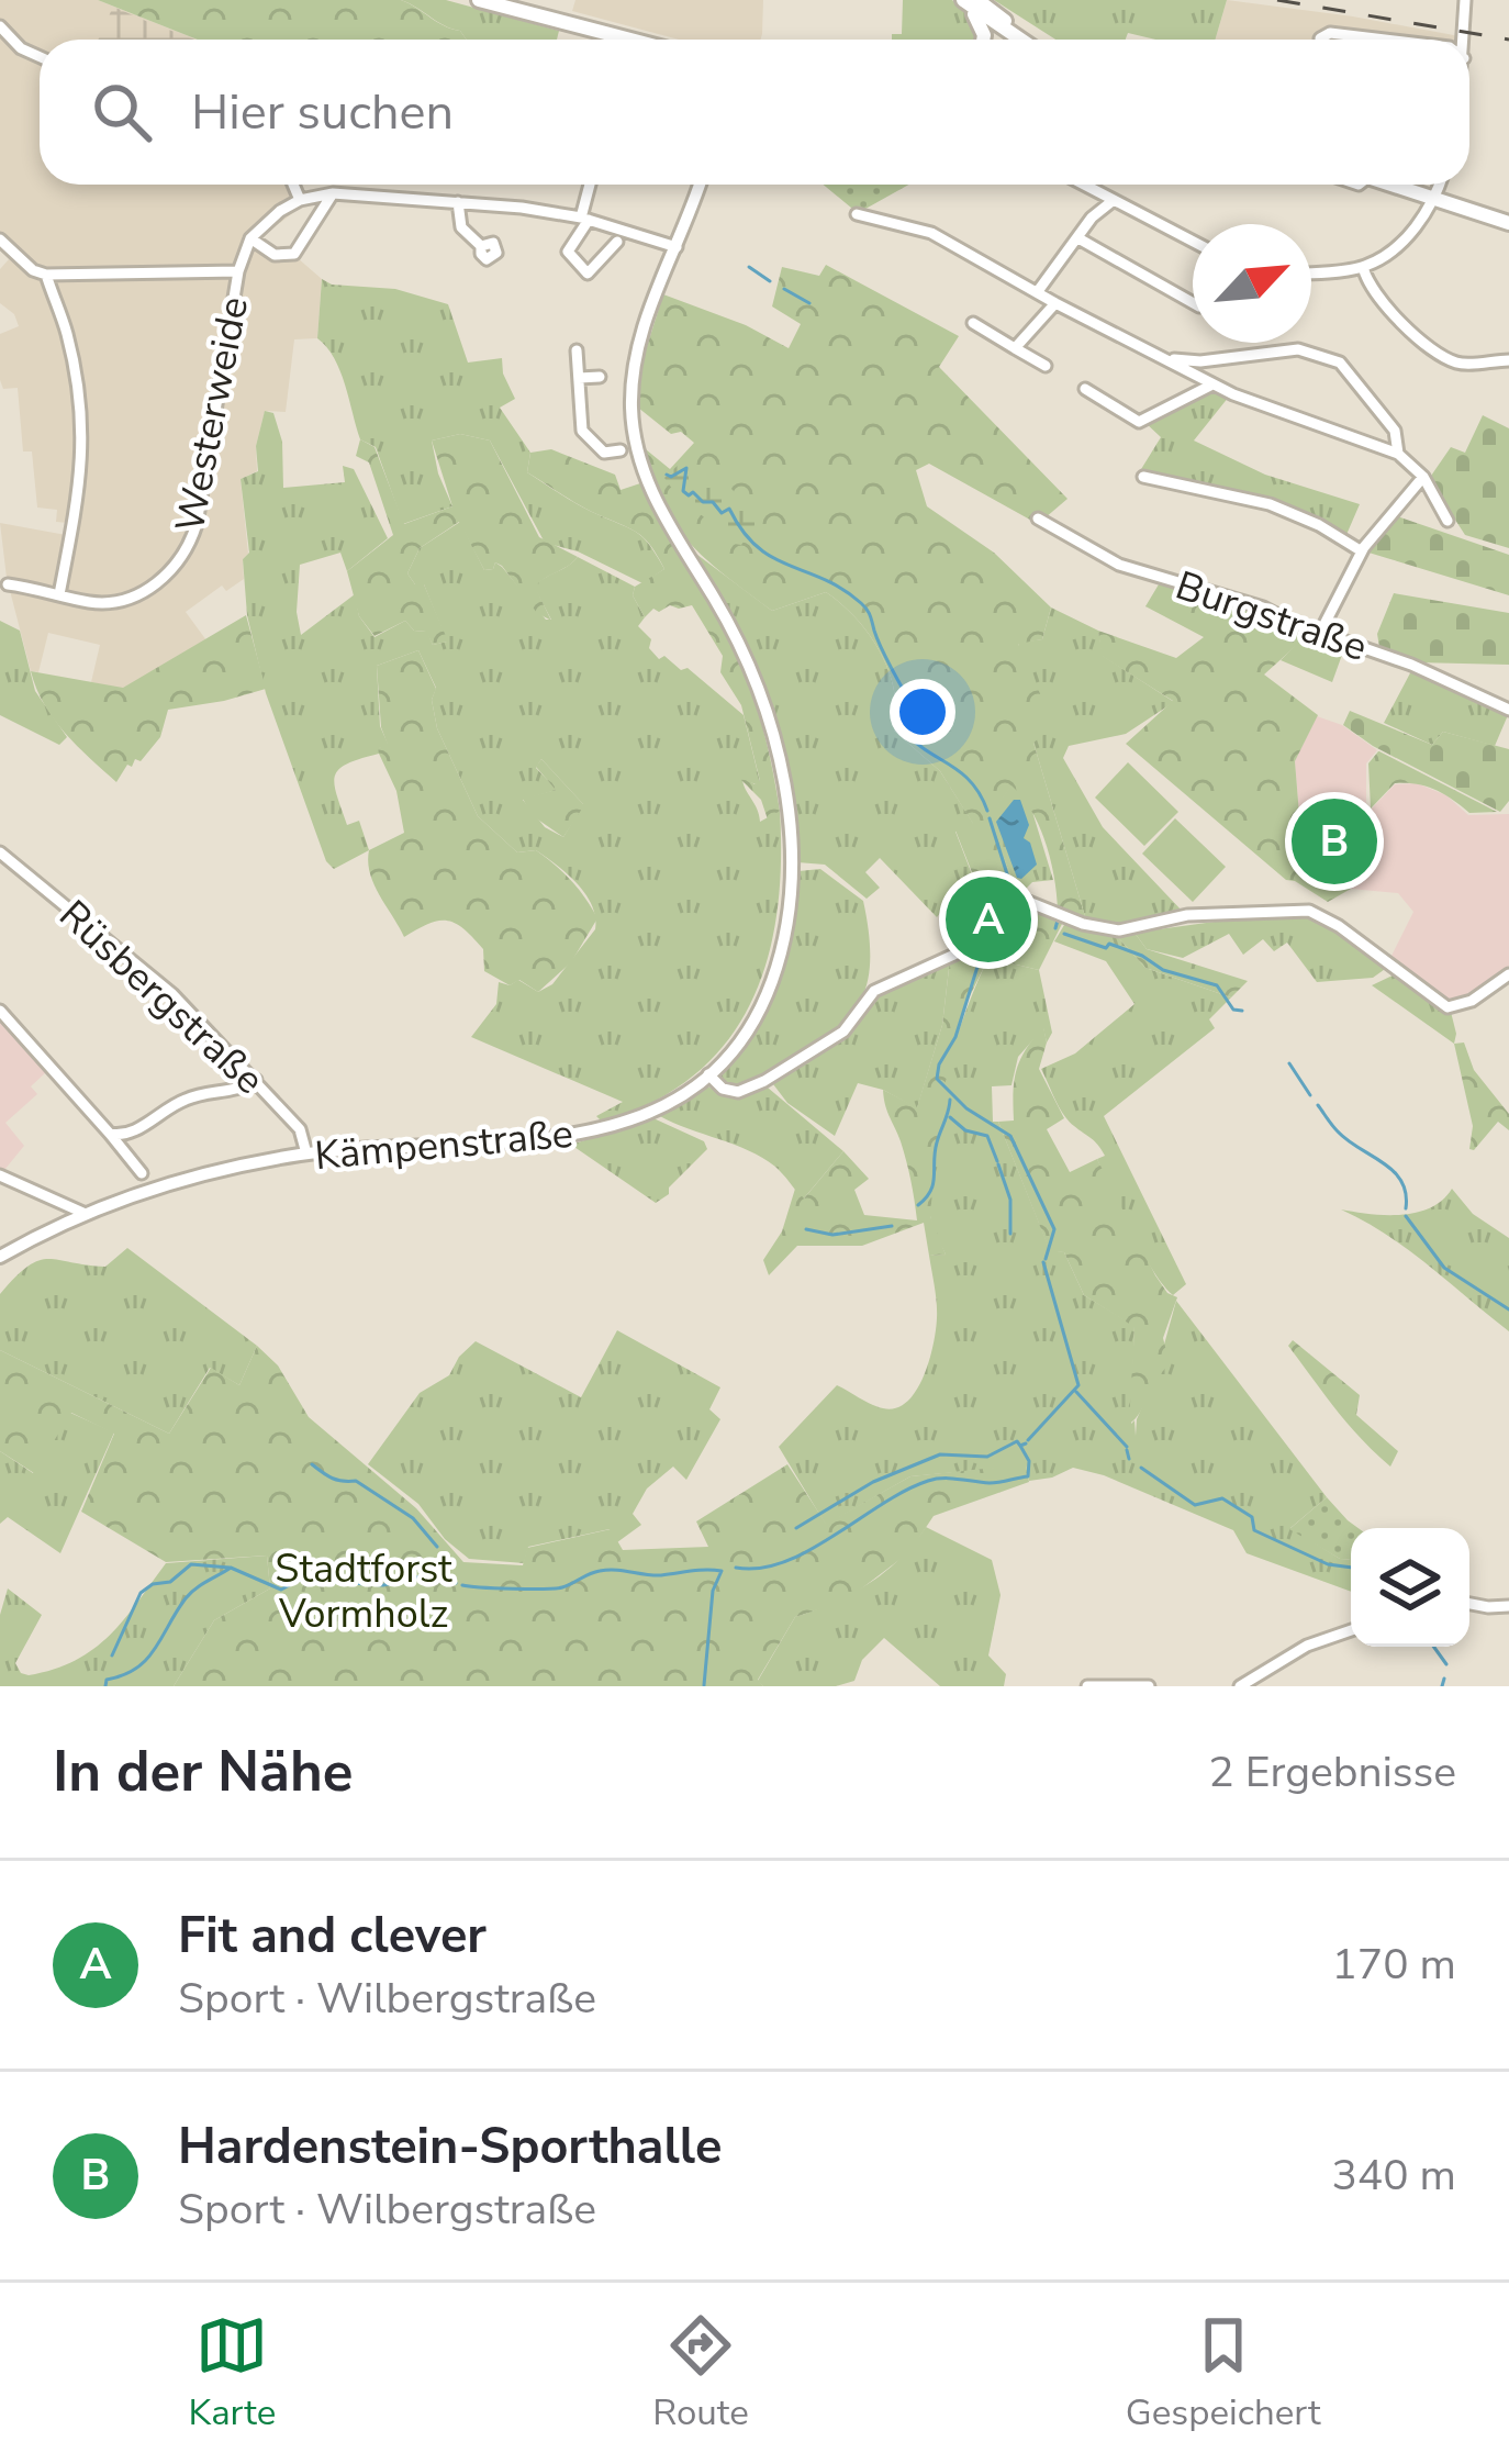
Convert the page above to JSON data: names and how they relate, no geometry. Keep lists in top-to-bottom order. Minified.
{"streets":{"street":["Westerweide","Burgstraße","Rüsbergstraße","Kämpenstraße"]},"crossings":[["Rüsbergstraße","Kämpenstraße"]],"parks":["Stadtforst Vormholz"],"north":"top right","page":{"search":"Hier suchen","pins":["B","A"],"heading":["In der Nähe","2 Ergebnisse"],"list":[{"mark":"A","name":"Fit and clever","note":"Sport · Wilbergstraße","value":"170 m"},{"mark":"B","name":"Hardenstein-Sporthalle","note":"Sport · Wilbergstraße","value":"340 m"}],"nav":["Karte","Route","Gespeichert"]}}
